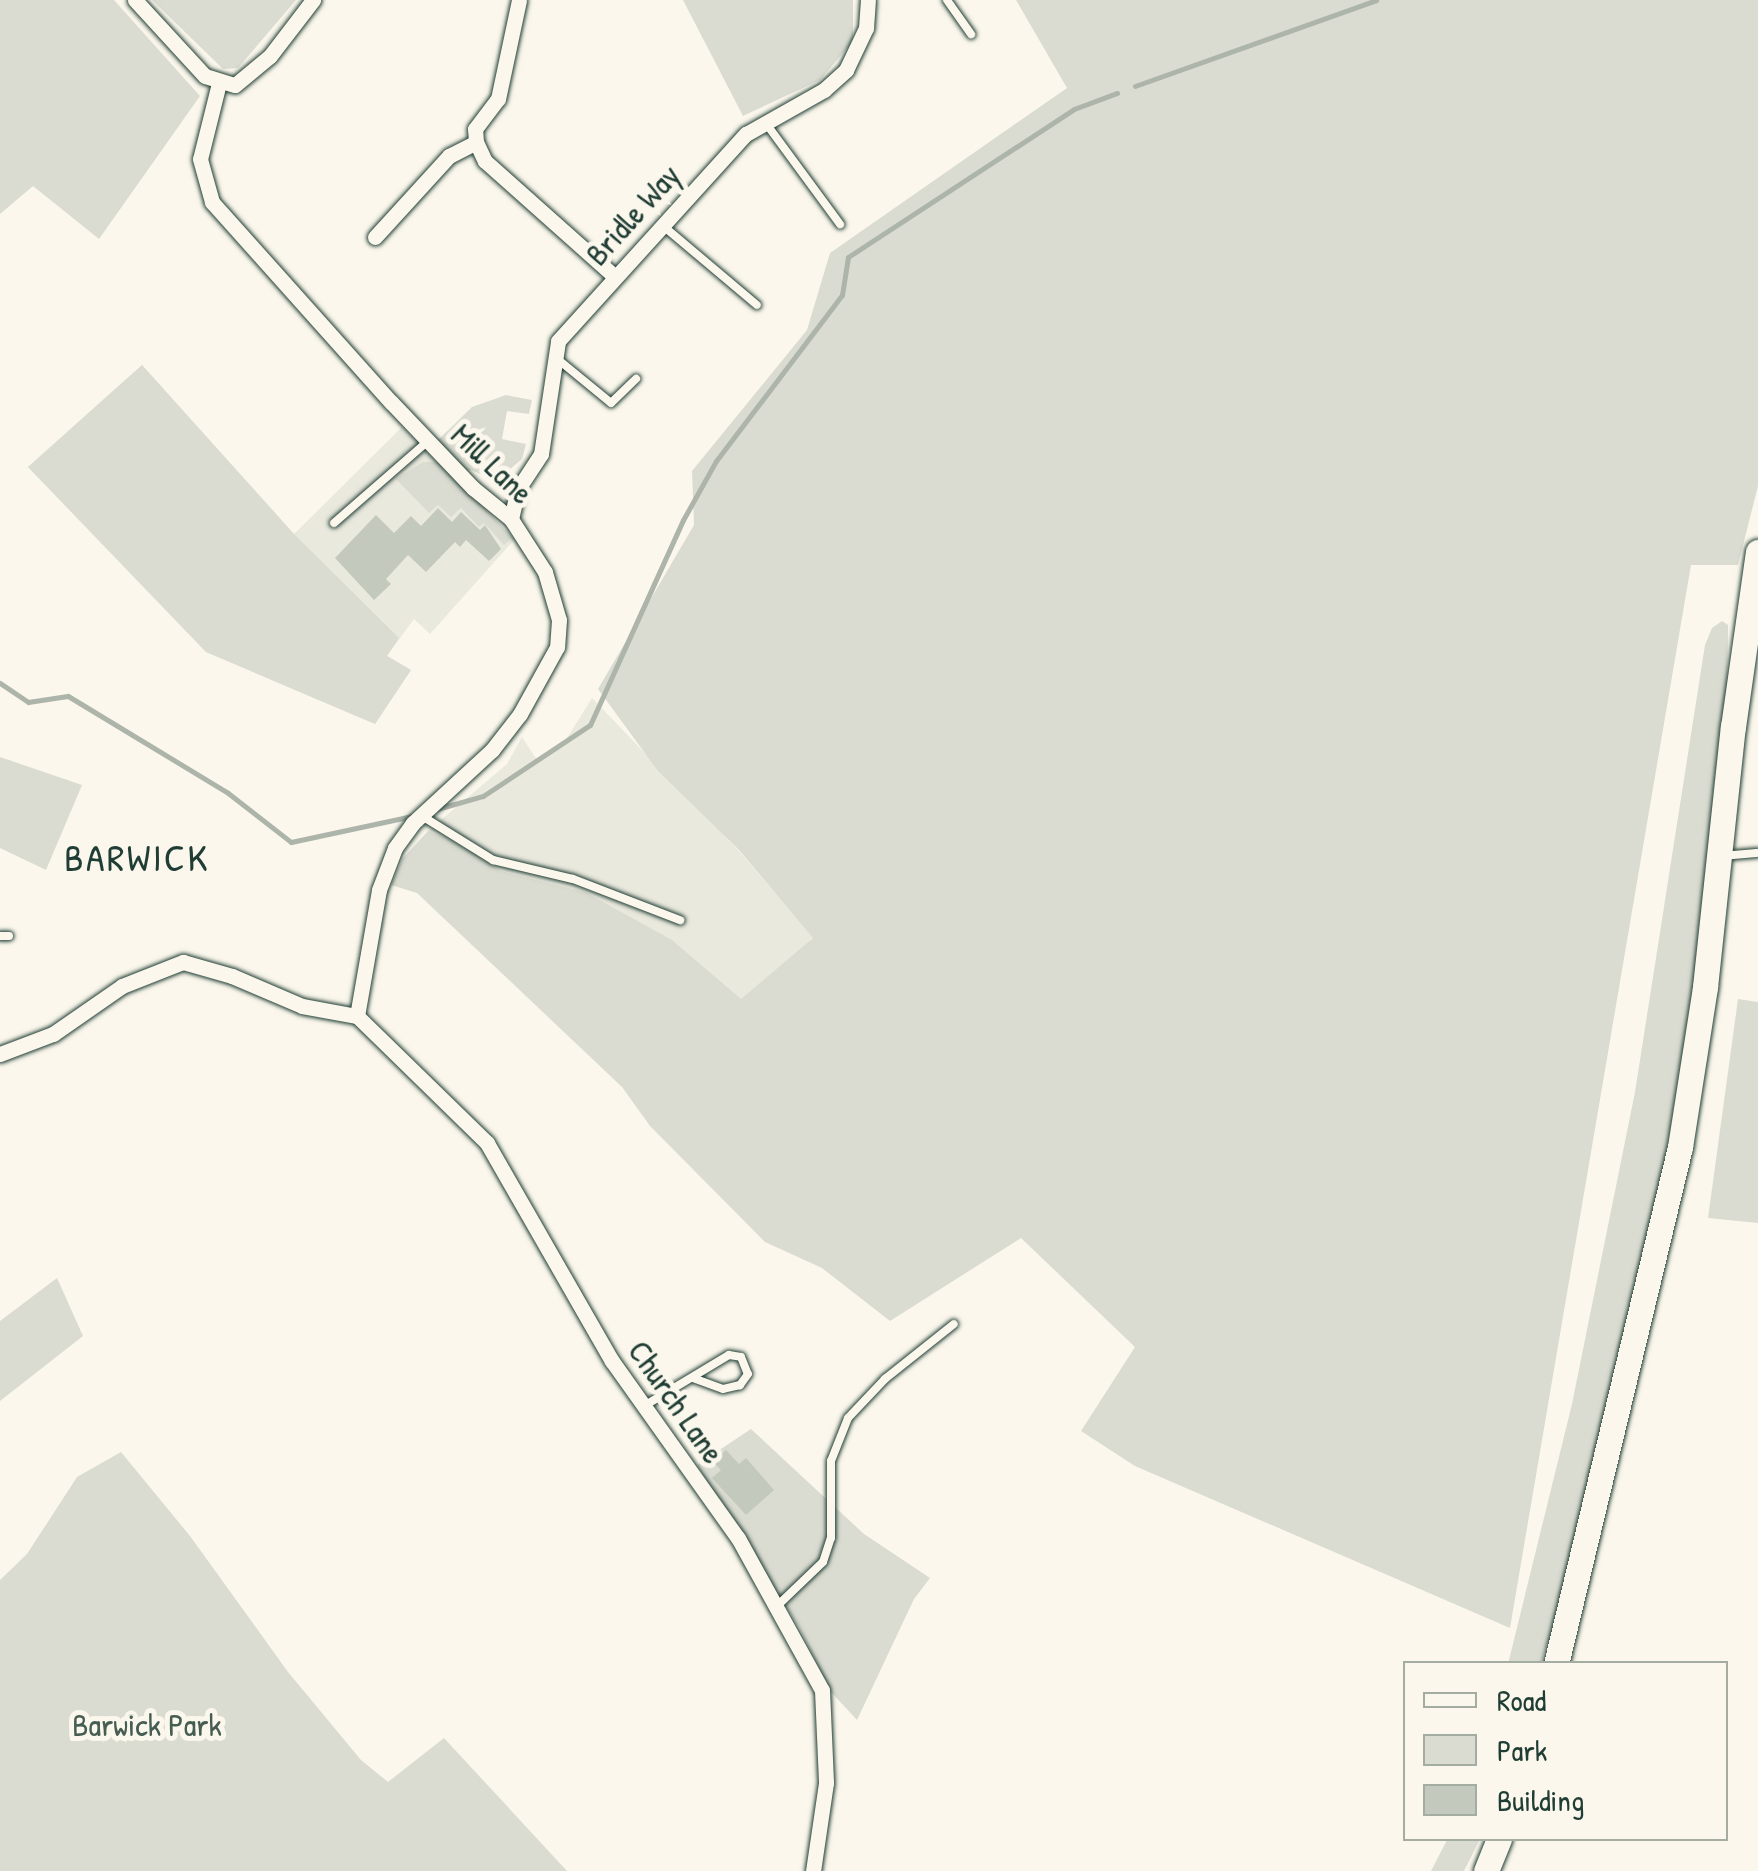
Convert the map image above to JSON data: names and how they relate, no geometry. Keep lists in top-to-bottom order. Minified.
{"streets":{"street":["Bridle Way","Mill Lane","Church Lane"]},"crossings":[["Bridle Way","Mill Lane"],["Mill Lane","Church Lane"]],"districts":["BARWICK"],"parks":["Barwick Park"],"legend":["Road","Park","Building"]}
